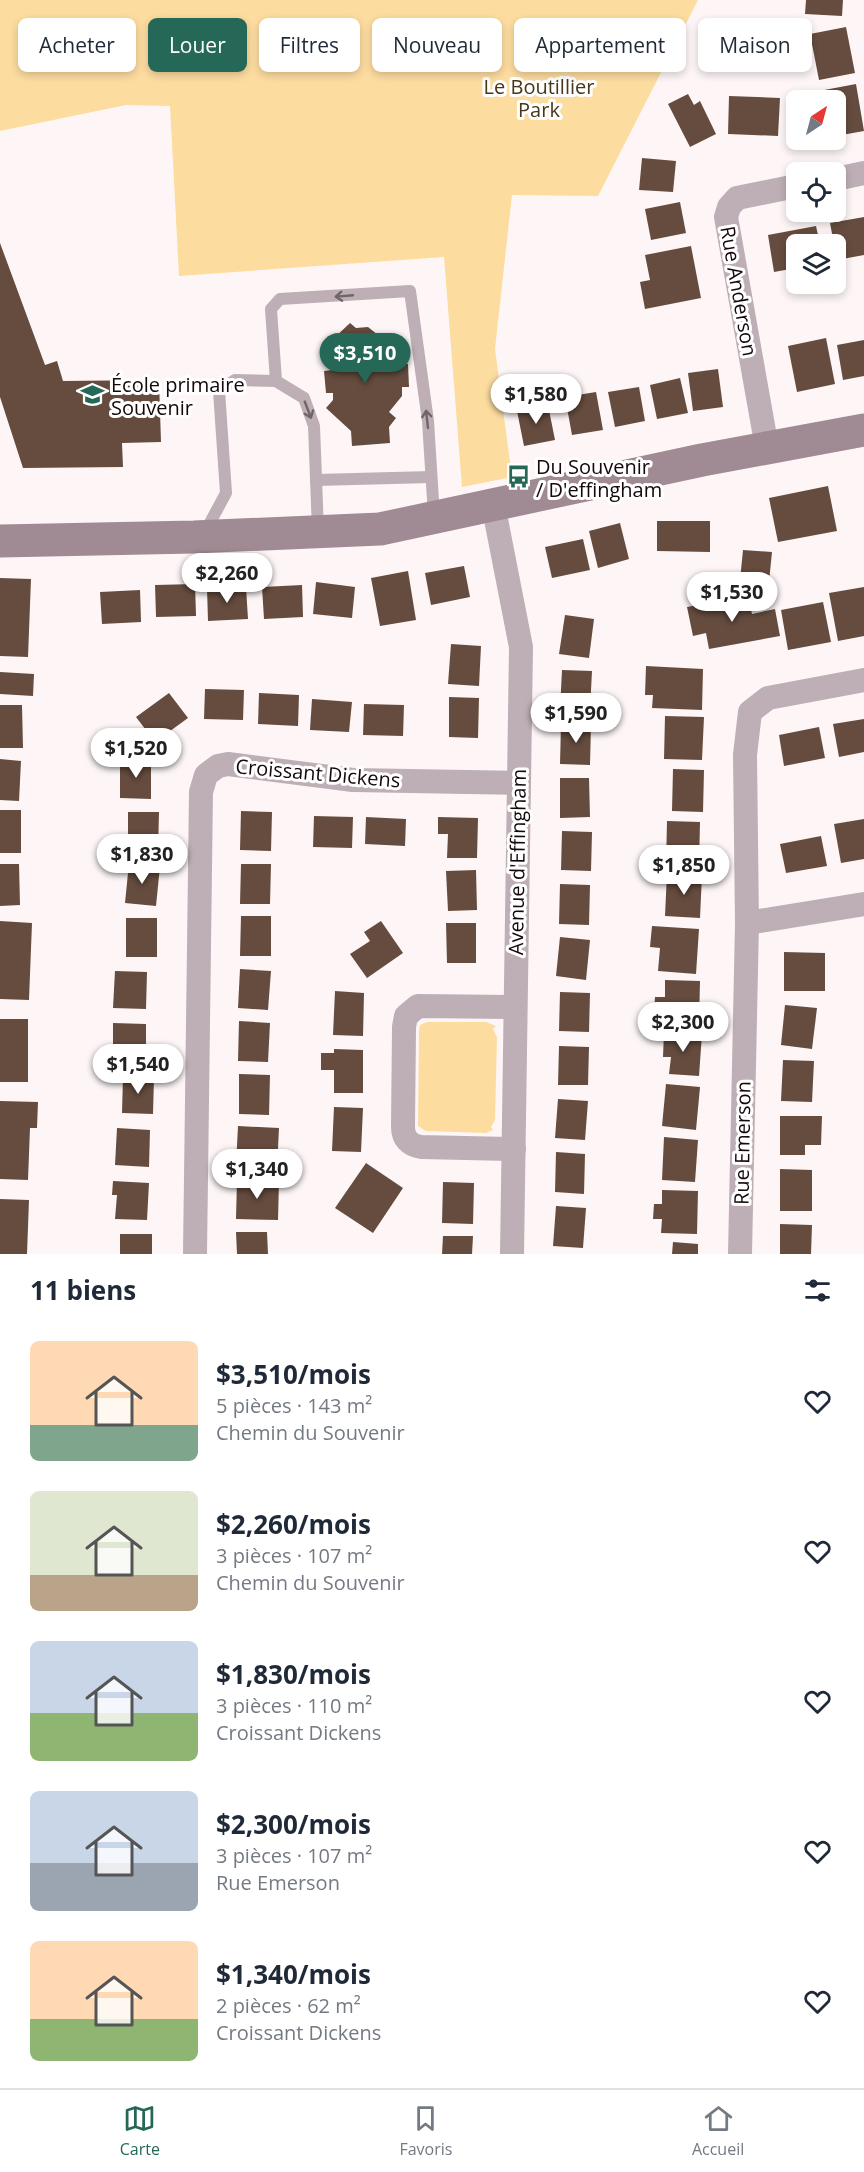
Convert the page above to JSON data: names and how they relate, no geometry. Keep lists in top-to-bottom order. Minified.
{"streets":{"street":["Rue Anderson","Croissant Dickens","Avenue d'Effingham","Rue Emerson"]},"crossings":[["Croissant Dickens","Avenue d'Effingham"]],"parks":["Le Boutillier Park"],"places":{"school or university":["École primaire Souvenir"],"bus stop":["Du Souvenir / D'effingham"]},"north":"top right","page":{"chip":["Acheter","Louer","Filtres","Nouveau","Appartement","Maison"],"price":["$3,510","$1,580","$2,260","$1,530","$1,590","$1,520","$1,830","$1,850","$2,300","$1,540","$1,340"],"heading":"11 biens","list":[{"name":"$3,510/mois","note":"5 pièces · 143 m² · Chemin du Souvenir"},{"name":"$2,260/mois","note":"3 pièces · 107 m² · Chemin du Souvenir"},{"name":"$1,830/mois","note":"3 pièces · 110 m² · Croissant Dickens"},{"name":"$2,300/mois","note":"3 pièces · 107 m² · Rue Emerson"},{"name":"$1,340/mois","note":"2 pièces · 62 m² · Croissant Dickens"}],"tabs":["Carte","Favoris","Accueil"]}}
